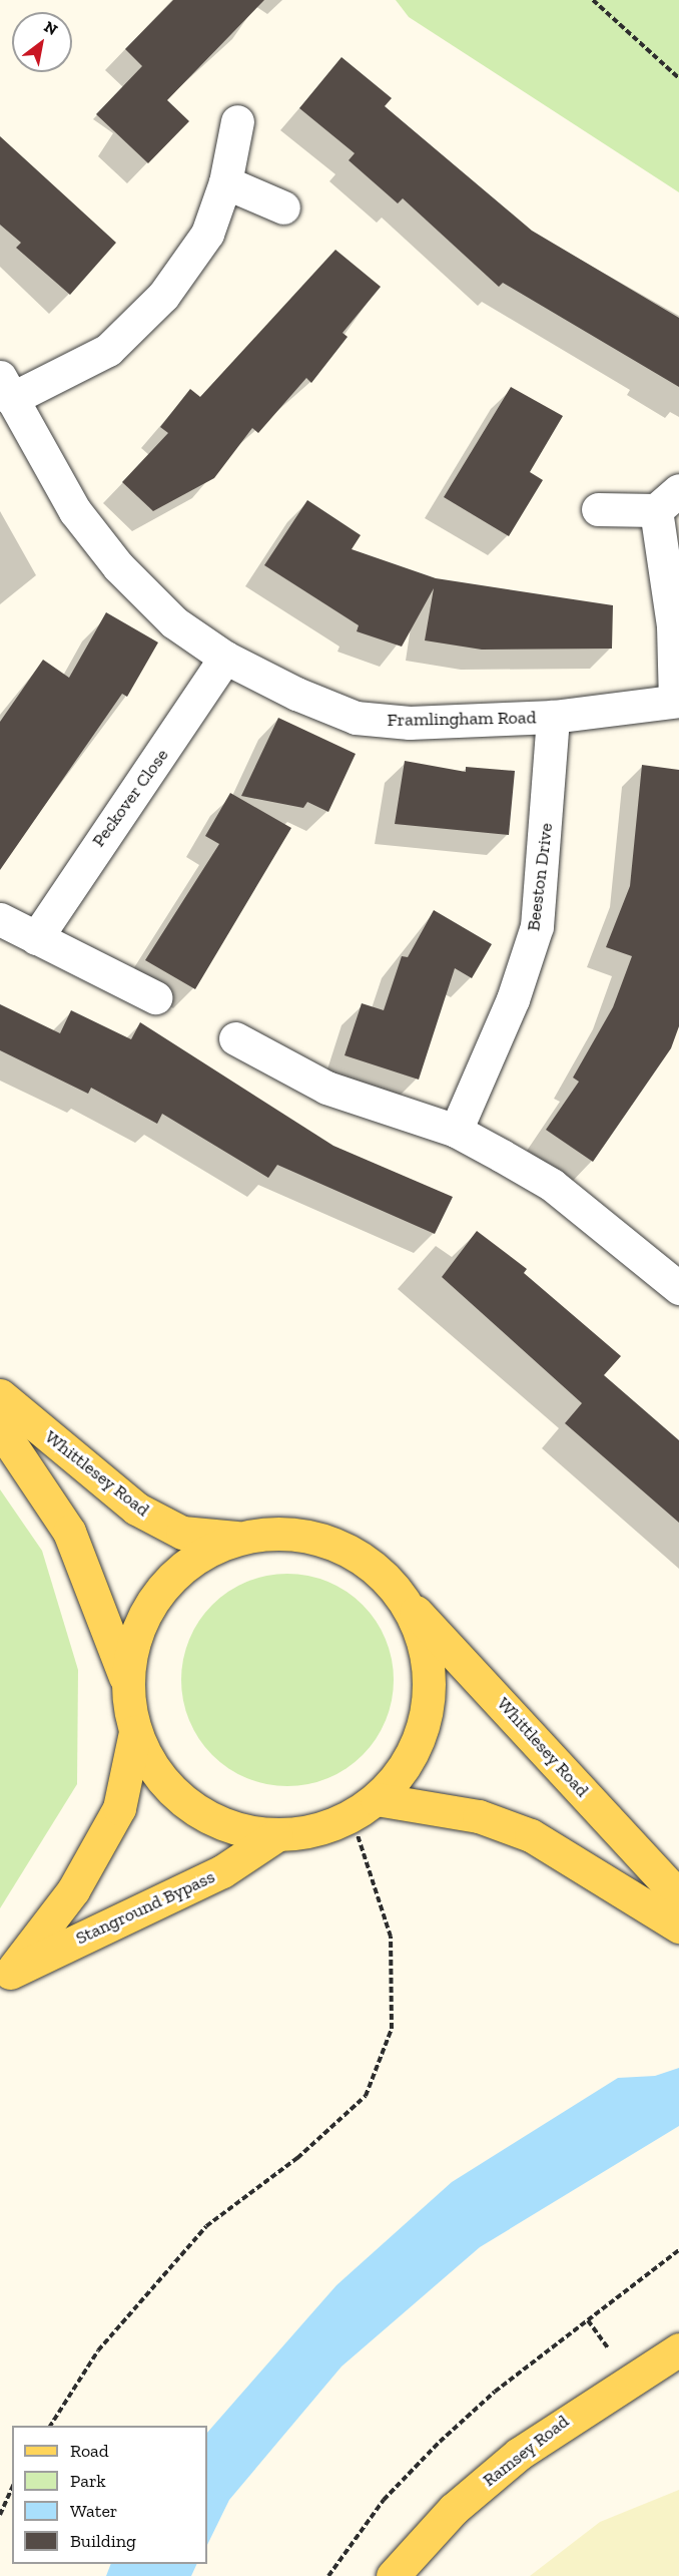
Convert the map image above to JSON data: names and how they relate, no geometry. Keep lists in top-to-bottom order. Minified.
{"streets":{"main road":["Whittlesey Road","Stanground Bypass","Ramsey Road"],"street":["Framlingham Road","Peckover Close","Beeston Drive"]},"crossings":[["Framlingham Road","Peckover Close"],["Framlingham Road","Beeston Drive"]],"legend":["Road","Park","Water","Building"],"north":"top right"}
